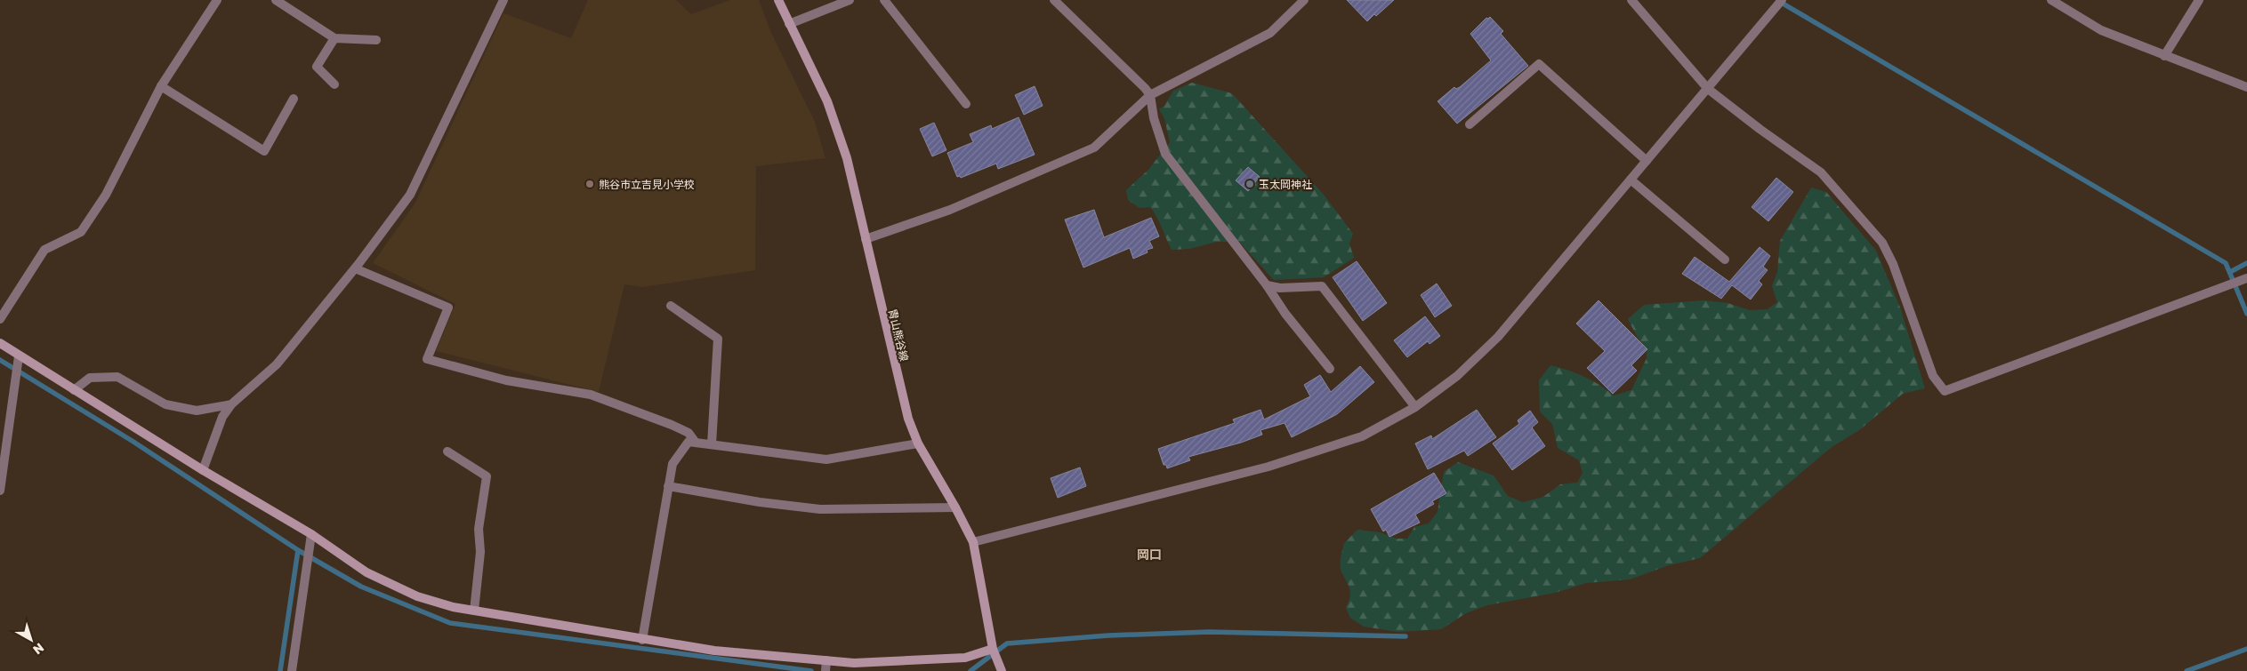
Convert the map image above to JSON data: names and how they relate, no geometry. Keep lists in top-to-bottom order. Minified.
{"streets":{"street":["胄山熊谷線"]},"districts":["岡口"],"places":["熊谷市立吉見小学校","玉太岡神社"],"north":"bottom right"}
